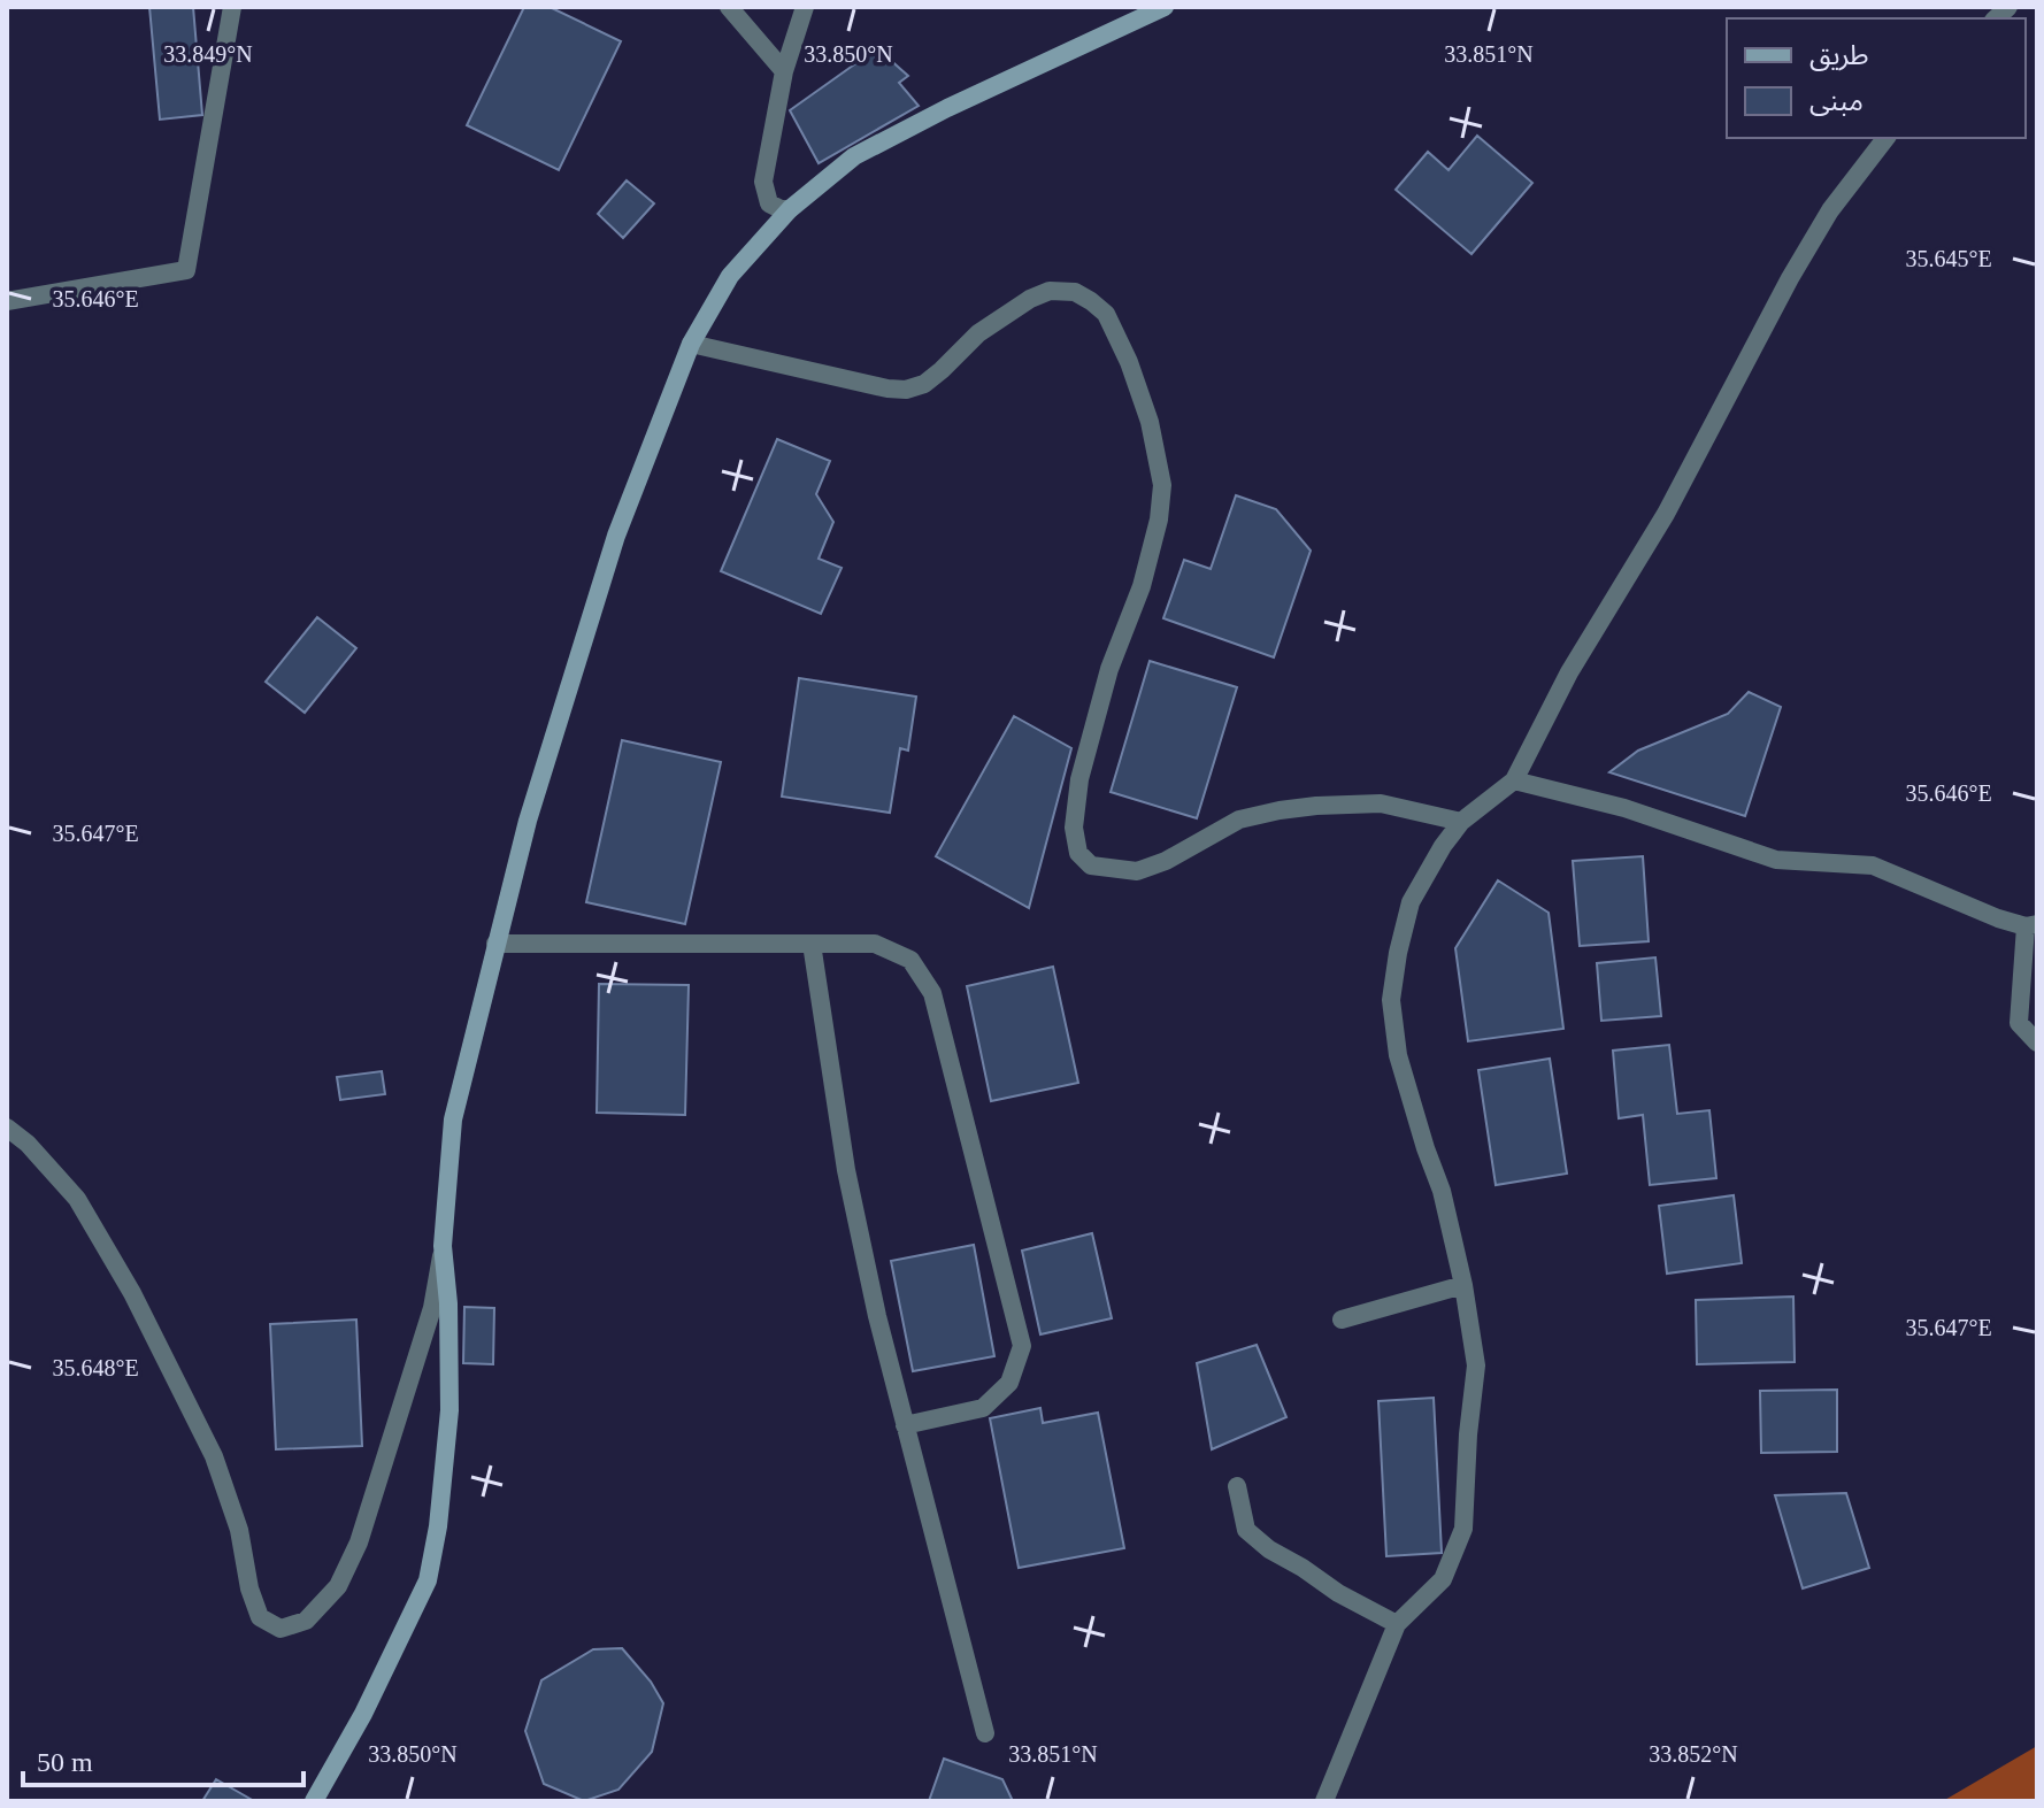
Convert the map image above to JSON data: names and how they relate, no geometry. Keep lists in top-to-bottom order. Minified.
{"legend":["طريق","مبنى"],"scale_bar":"50 m","coordinates":["33.849°N","33.850°N","33.851°N","35.645°E","35.646°E","35.647°E","35.648°E","33.852°N"]}
